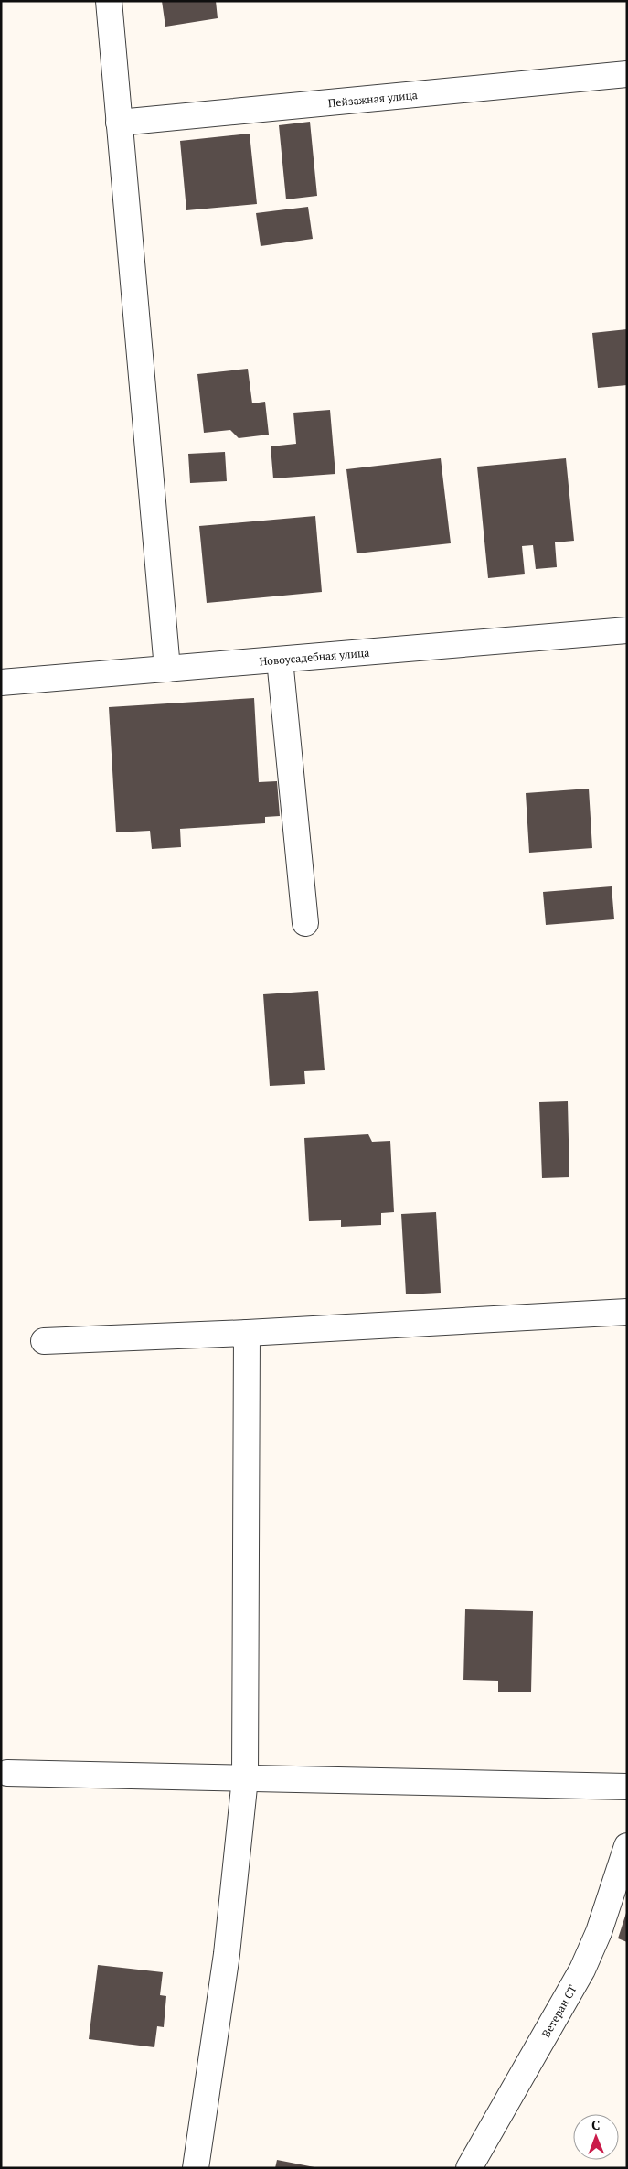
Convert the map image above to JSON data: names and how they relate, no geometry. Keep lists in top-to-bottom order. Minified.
{"streets":{"street":["Пейзажная улица","Новоусадебная улица","Ветеран СТ"]},"north":"top"}
